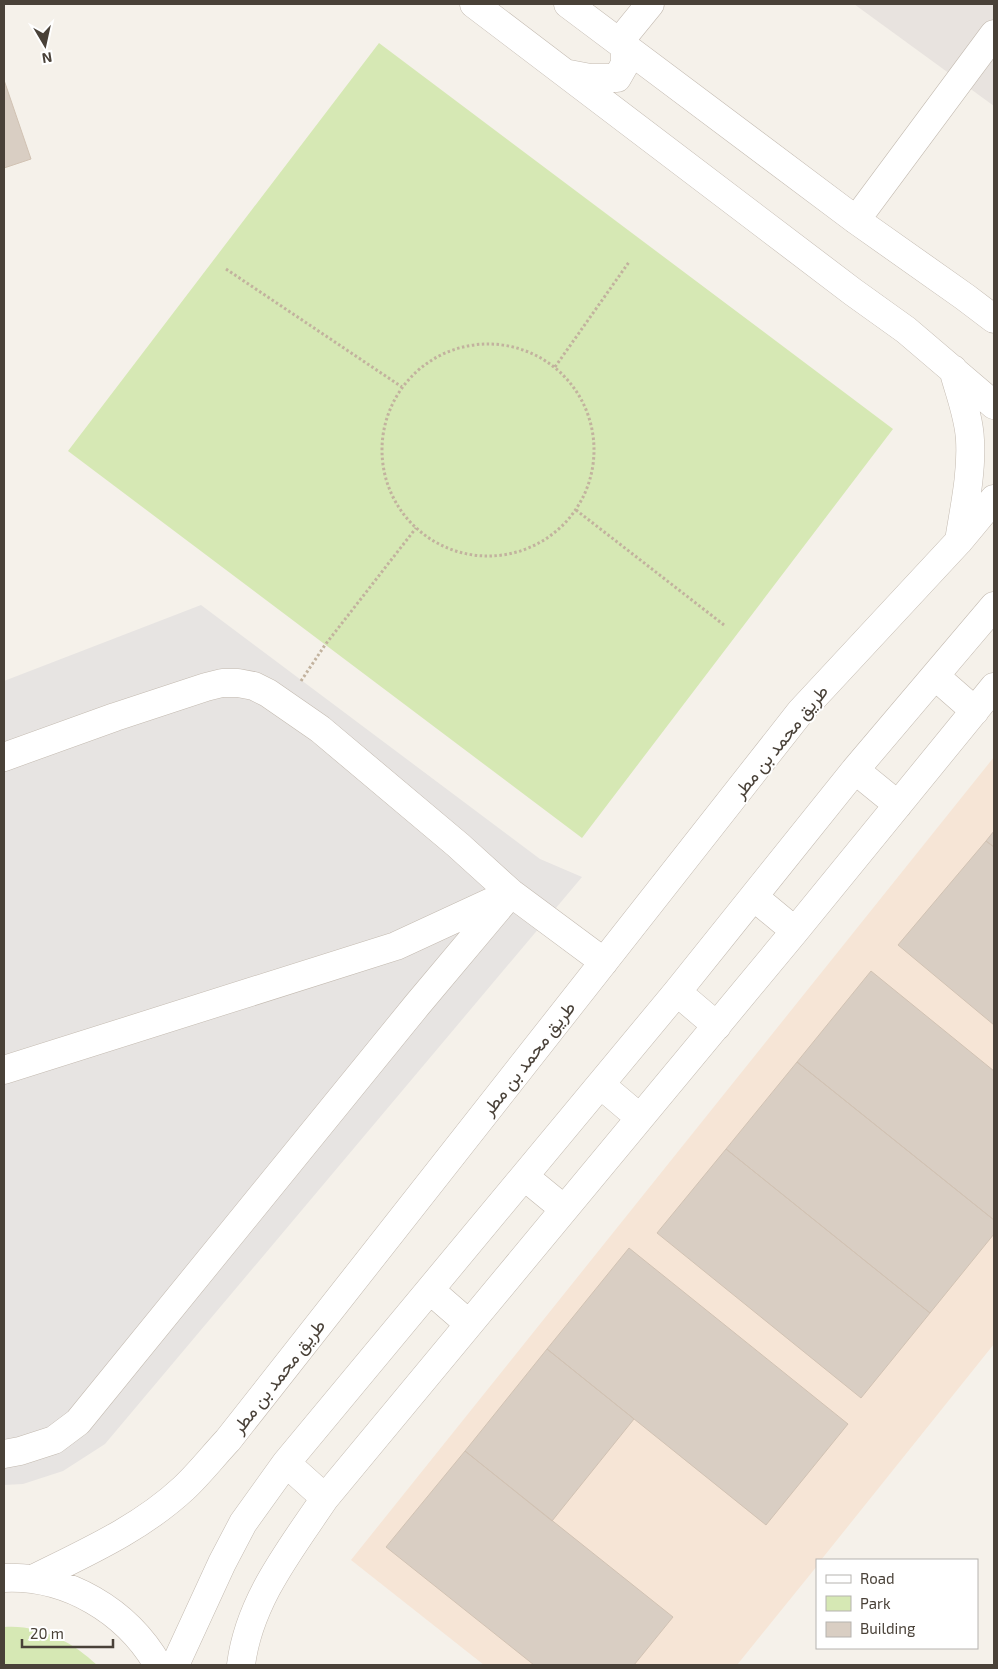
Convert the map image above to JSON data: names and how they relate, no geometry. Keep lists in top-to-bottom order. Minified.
{"streets":{"street":["طريق محمد بن مطر"]},"legend":["Road","Park","Building"],"scale_bar":"20 m","north":"bottom"}
